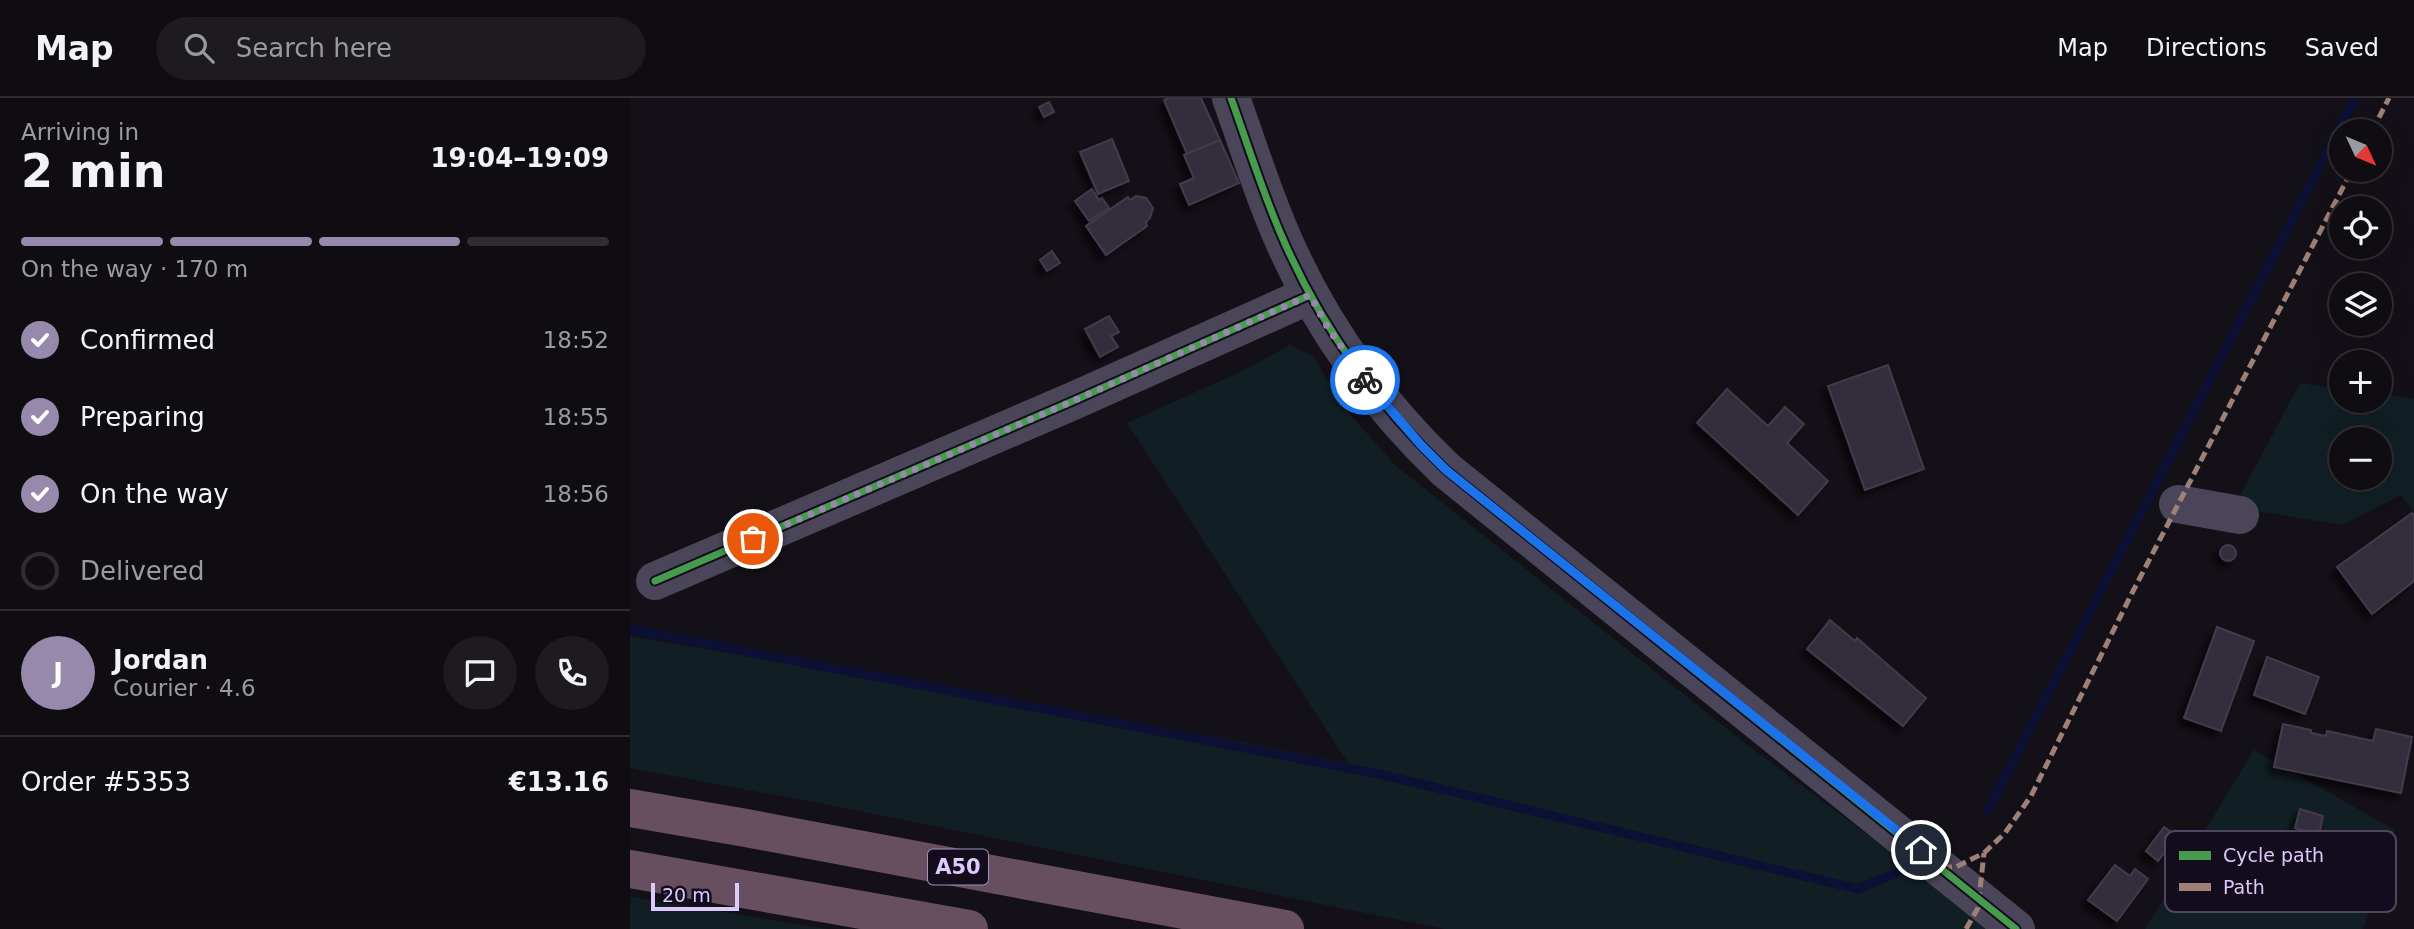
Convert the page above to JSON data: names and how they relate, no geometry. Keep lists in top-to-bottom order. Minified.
{"streets":{"highway":["A50"]},"legend":["Cycle path","Path"],"scale_bar":"20 m","north":"bottom right","page":{"header":"Map","search":"Search here","nav":["Map","Directions","Saved"],"heading":["2 min","Arriving in","19:04–19:09"],"panel":["Jordan","Courier · 4.6","Order #5353","€13.16"],"map_buttons":["+","−"],"bar":"On the way · 170 m","list":[["Confirmed","18:52"],["Preparing","18:55"],["On the way","18:56"],"Delivered"],"round":"J","scale":"20 m"}}
